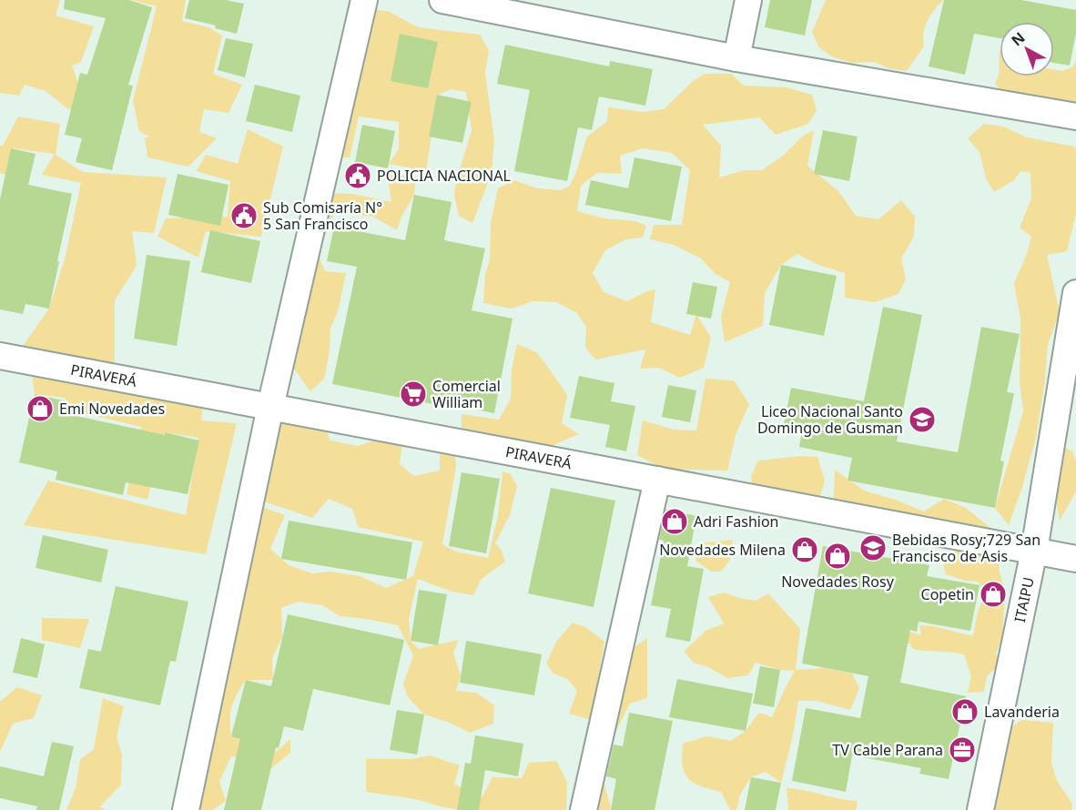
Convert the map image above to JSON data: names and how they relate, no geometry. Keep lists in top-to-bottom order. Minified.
{"streets":{"street":["PIRAVERÁ","ITAIPU"]},"crossings":[["PIRAVERÁ","ITAIPU"]],"places":{"public building":["POLICIA NACIONAL","Sub Comisaría N° 5 San Francisco"],"supermarket":["Comercial William"],"shop":["Emi Novedades","Adri Fashion","Novedades Milena","Novedades Rosy","Copetin","Lavanderia"],"school or university":["Liceo Nacional Santo Domingo de Gusman","Bebidas Rosy;729 San Francisco de Asis"],"office":["TV Cable Parana"]},"north":"top left"}
